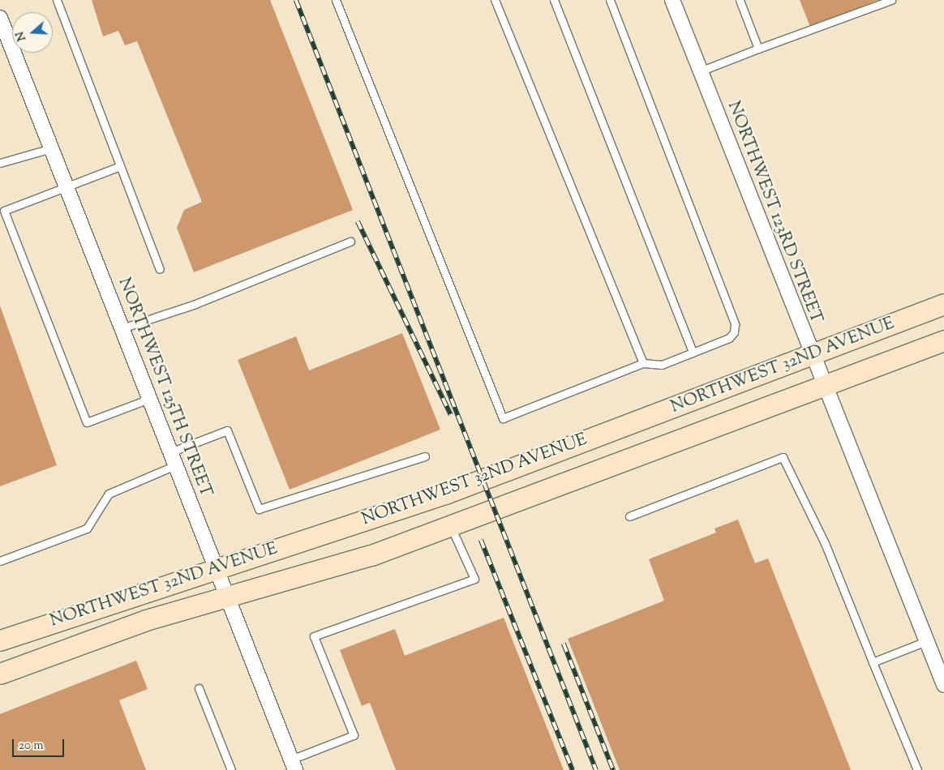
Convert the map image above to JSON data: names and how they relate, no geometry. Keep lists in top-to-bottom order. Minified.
{"streets":{"main road":["NORTHWEST 32ND AVENUE"],"street":["NORTHWEST 123RD STREET","NORTHWEST 125TH STREET"]},"crossings":[["NORTHWEST 123RD STREET","NORTHWEST 32ND AVENUE"],["NORTHWEST 32ND AVENUE","NORTHWEST 125TH STREET"]],"scale_bar":"20 m","north":"left"}
